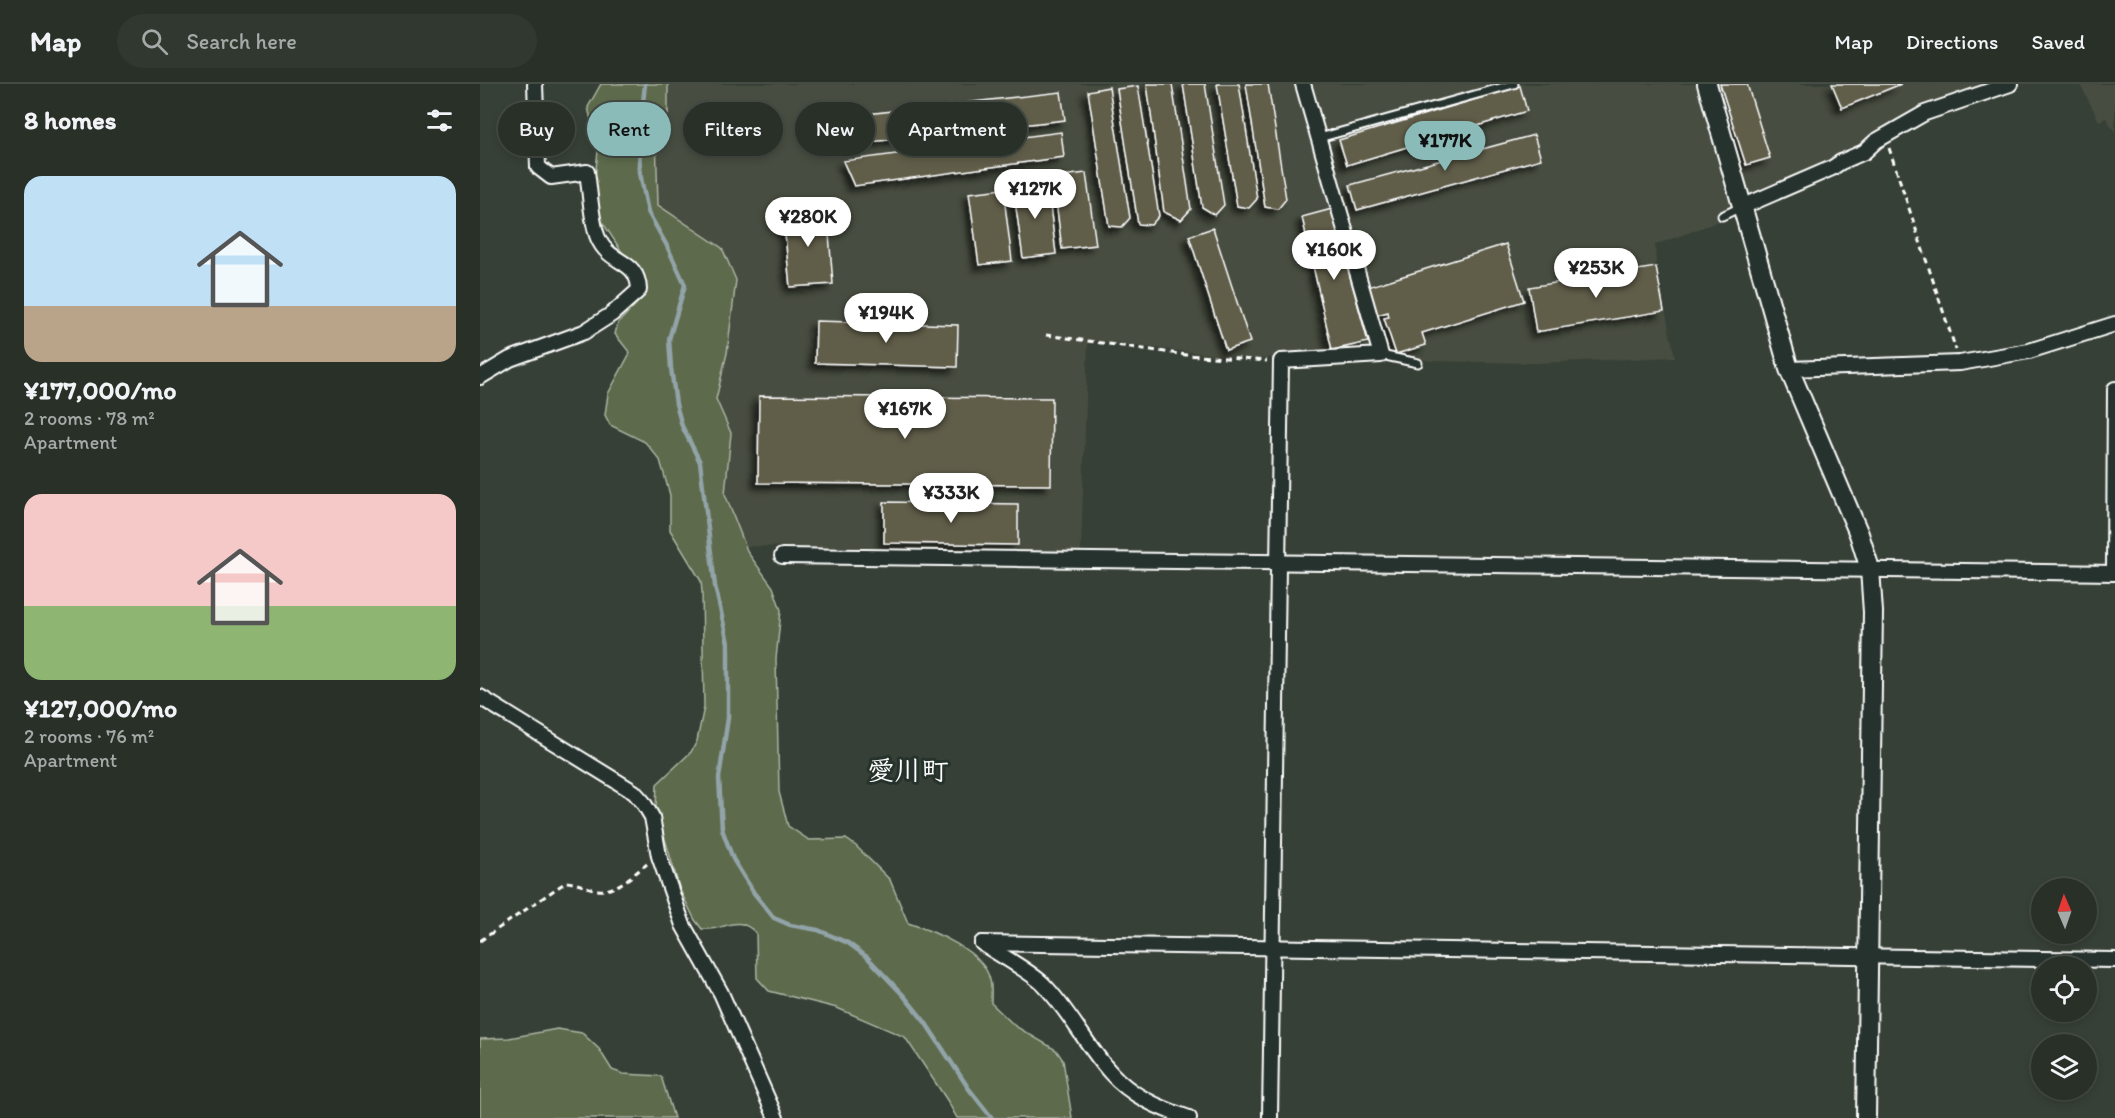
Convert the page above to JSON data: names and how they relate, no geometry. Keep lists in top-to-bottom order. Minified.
{"districts":["愛川町"],"north":"top","page":{"header":"Map","search":"Search here","nav":["Map","Directions","Saved"],"heading":"8 homes","chip":["Buy","Rent","Filters","New","Apartment"],"price":["¥177K","¥127K","¥280K","¥160K","¥253K","¥194K","¥167K","¥333K"],"list":[{"name":"¥177,000/mo","note":"2 rooms · 78 m² · Apartment"},{"name":"¥127,000/mo","note":"2 rooms · 76 m² · Apartment"}]}}
